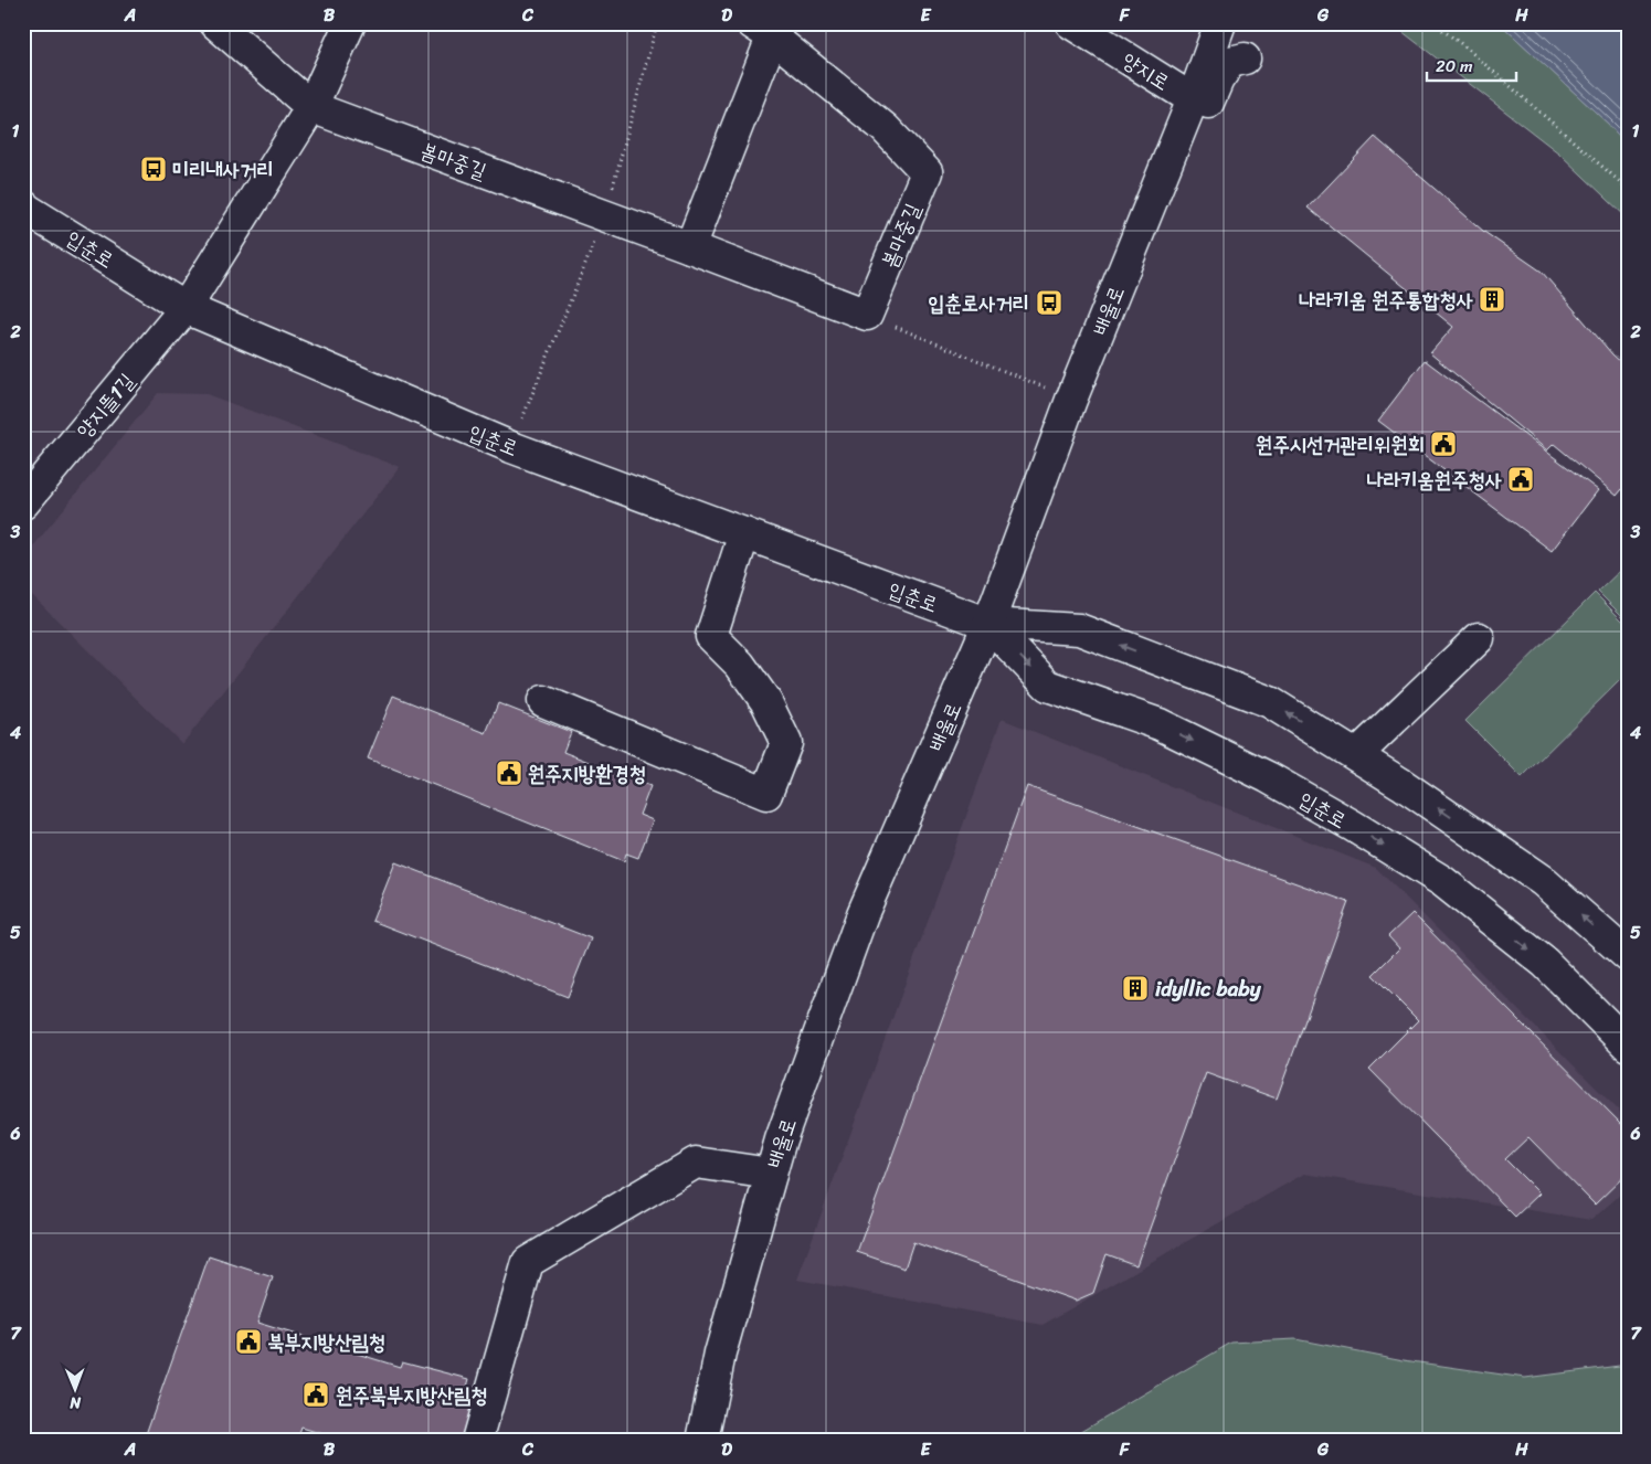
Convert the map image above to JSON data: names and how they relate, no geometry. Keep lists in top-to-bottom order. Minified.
{"streets":{"street":["양지로","봄마중길","입춘로","배울로","양지뜰1길"]},"crossings":[["양지로","배울로"],["입춘로","배울로"],["입춘로","양지뜰1길"]],"places":{"bus stop":["미리내사거리","입춘로사거리"],"building":["나라키움 원주통합청사","idyllic baby"],"public building":["원주시선거관리위원회","나라키움원주청사","원주지방환경청","북부지방산림청","원주북부지방산림청"]},"scale_bar":"20 m","north":"bottom","grid":{"columns":["A","B","C","D","E","F","G","H"],"rows":["1","2","3","4","5","6","7"]}}
